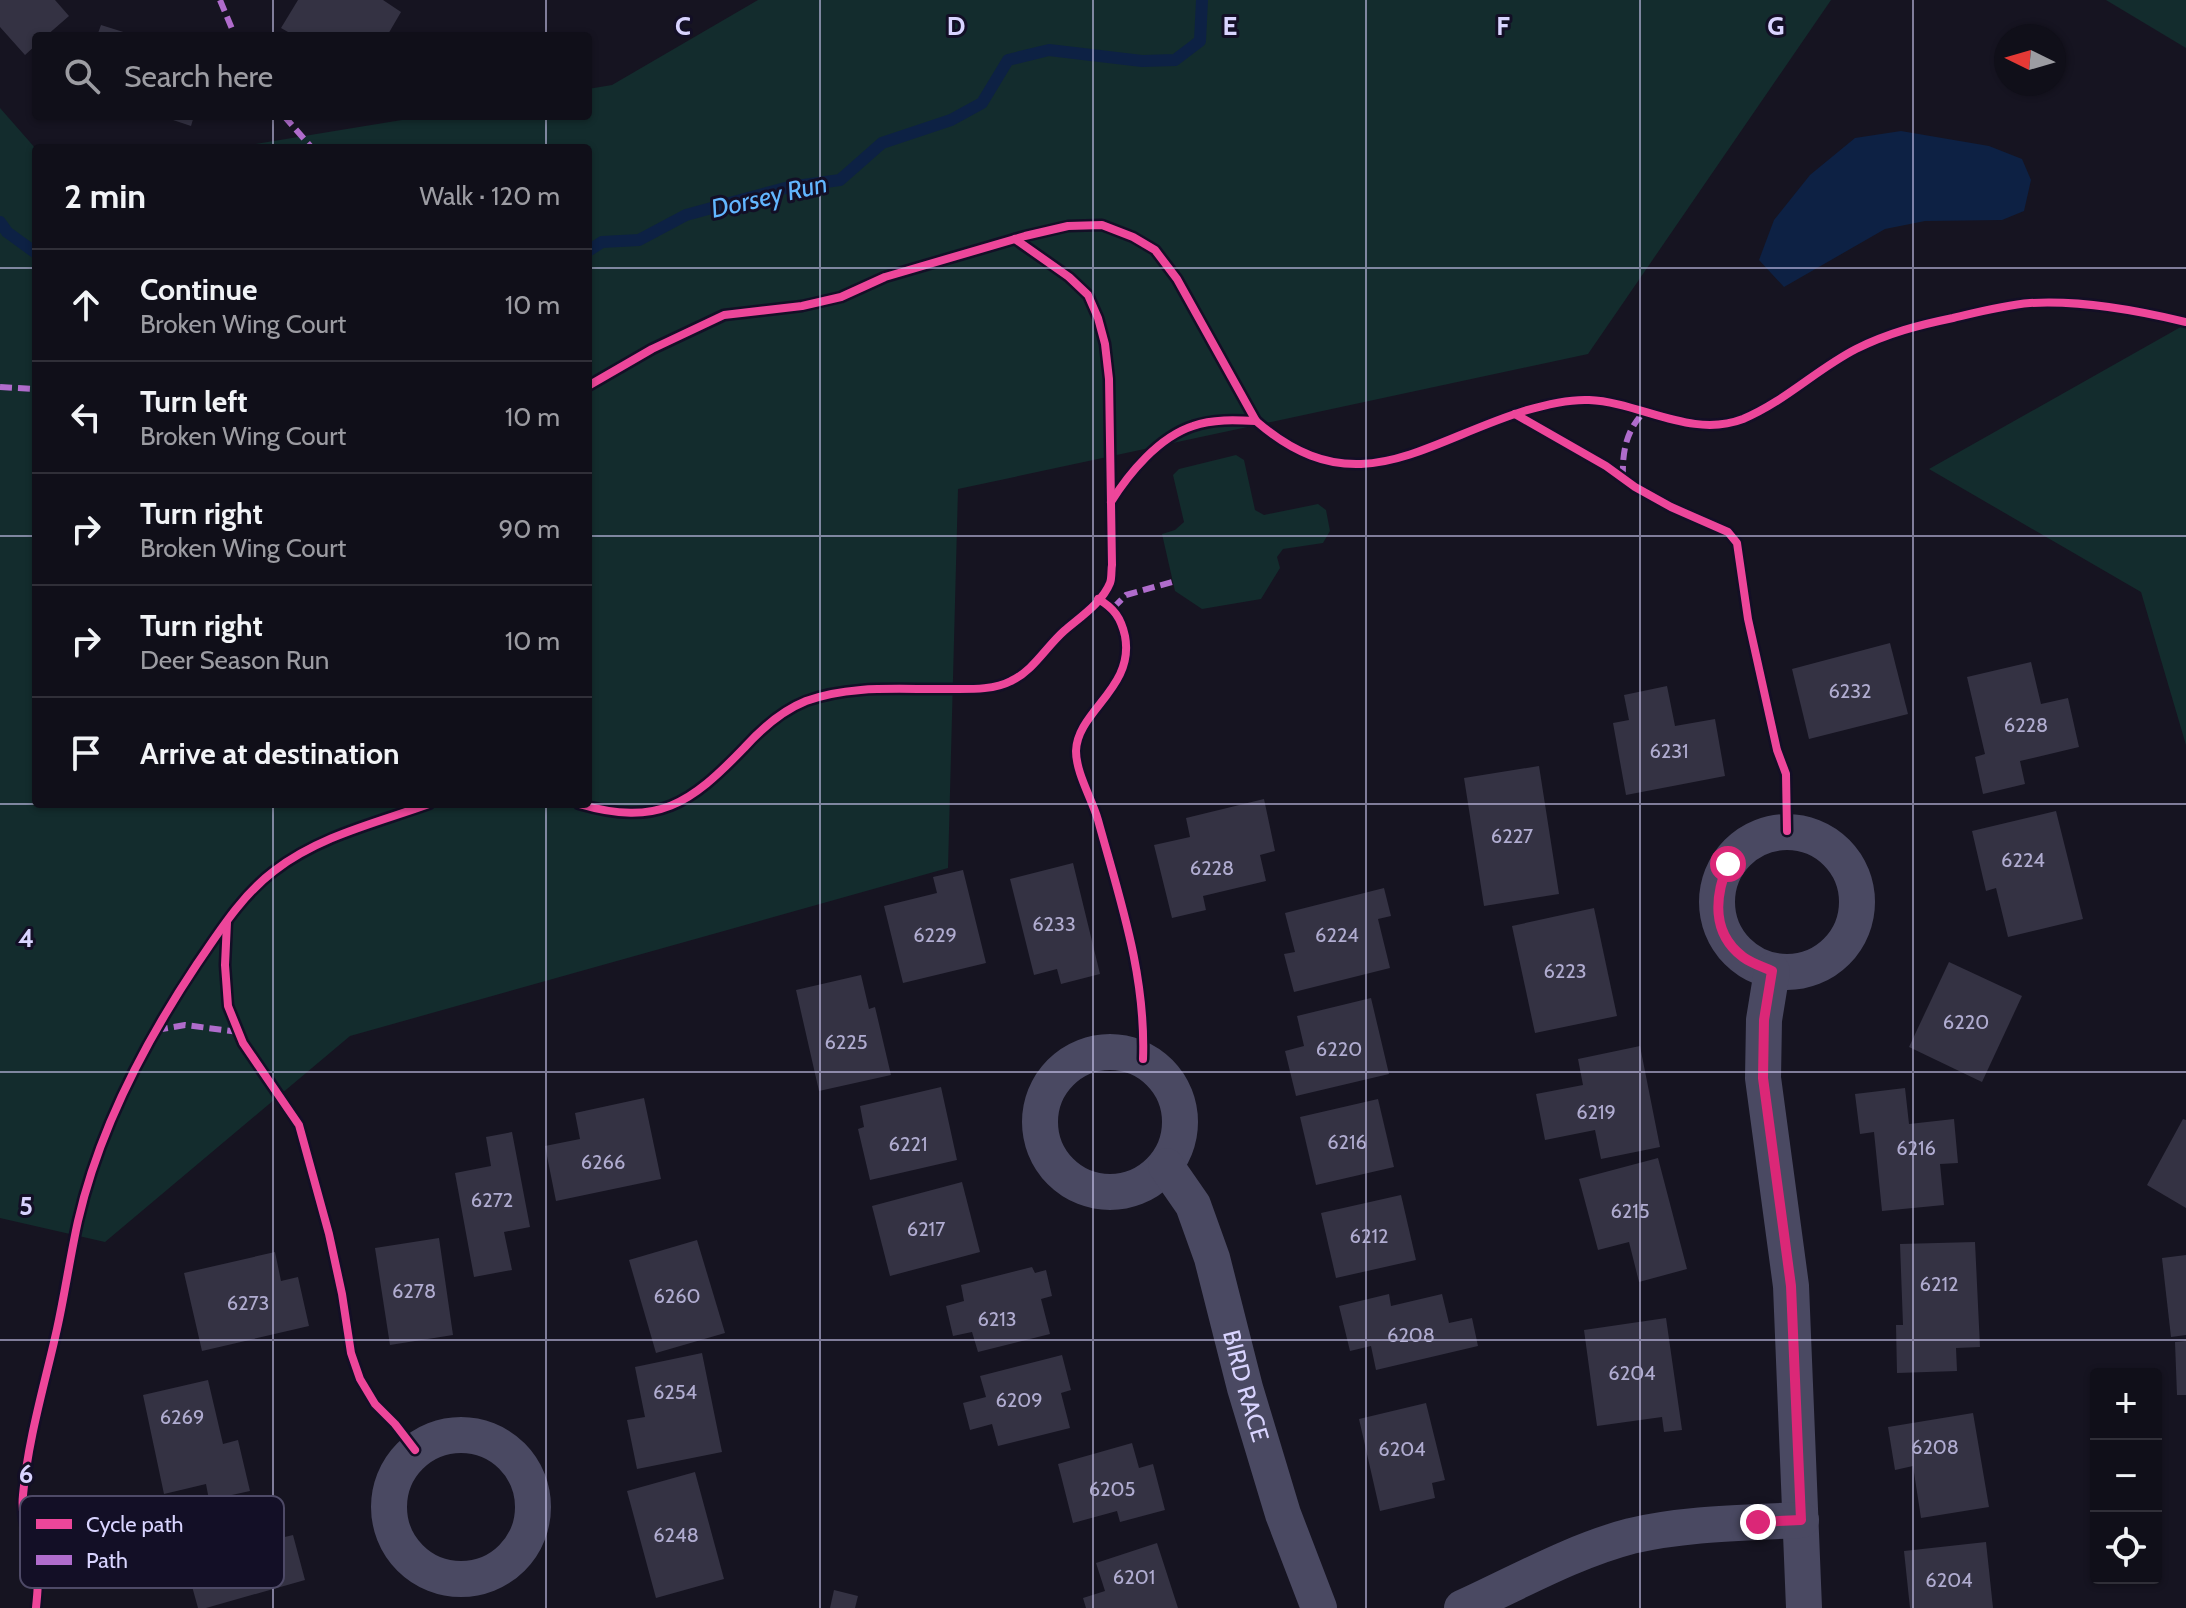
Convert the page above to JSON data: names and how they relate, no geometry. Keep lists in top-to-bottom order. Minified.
{"streets":{"street":["BIRD RACE"]},"water":["Dorsey Run"],"house_numbers":["6232","6228","6231","6227","6224","6228","6233","6229","6224","6223","6220","6225","6220","6219","6216","6221","6216","6266","6272","6215","6217","6212","6212","6278","6260","6273","6213","6208","6204","6254","6209","6269","6208","6204","6205","6248","6201","6204"],"legend":["Cycle path","Path"],"north":"left","page":{"search":"Search here","heading":["2 min","Walk · 120 m"],"list":[["Continue","Broken Wing Court","10 m"],["Turn left","Broken Wing Court","10 m"],["Turn right","Broken Wing Court","90 m"],["Turn right","Deer Season Run","10 m"],"Arrive at destination"],"map_buttons":["+","−"]},"grid":{"columns":["C","D","E","F","G"],"rows":["4","5","6"]}}
